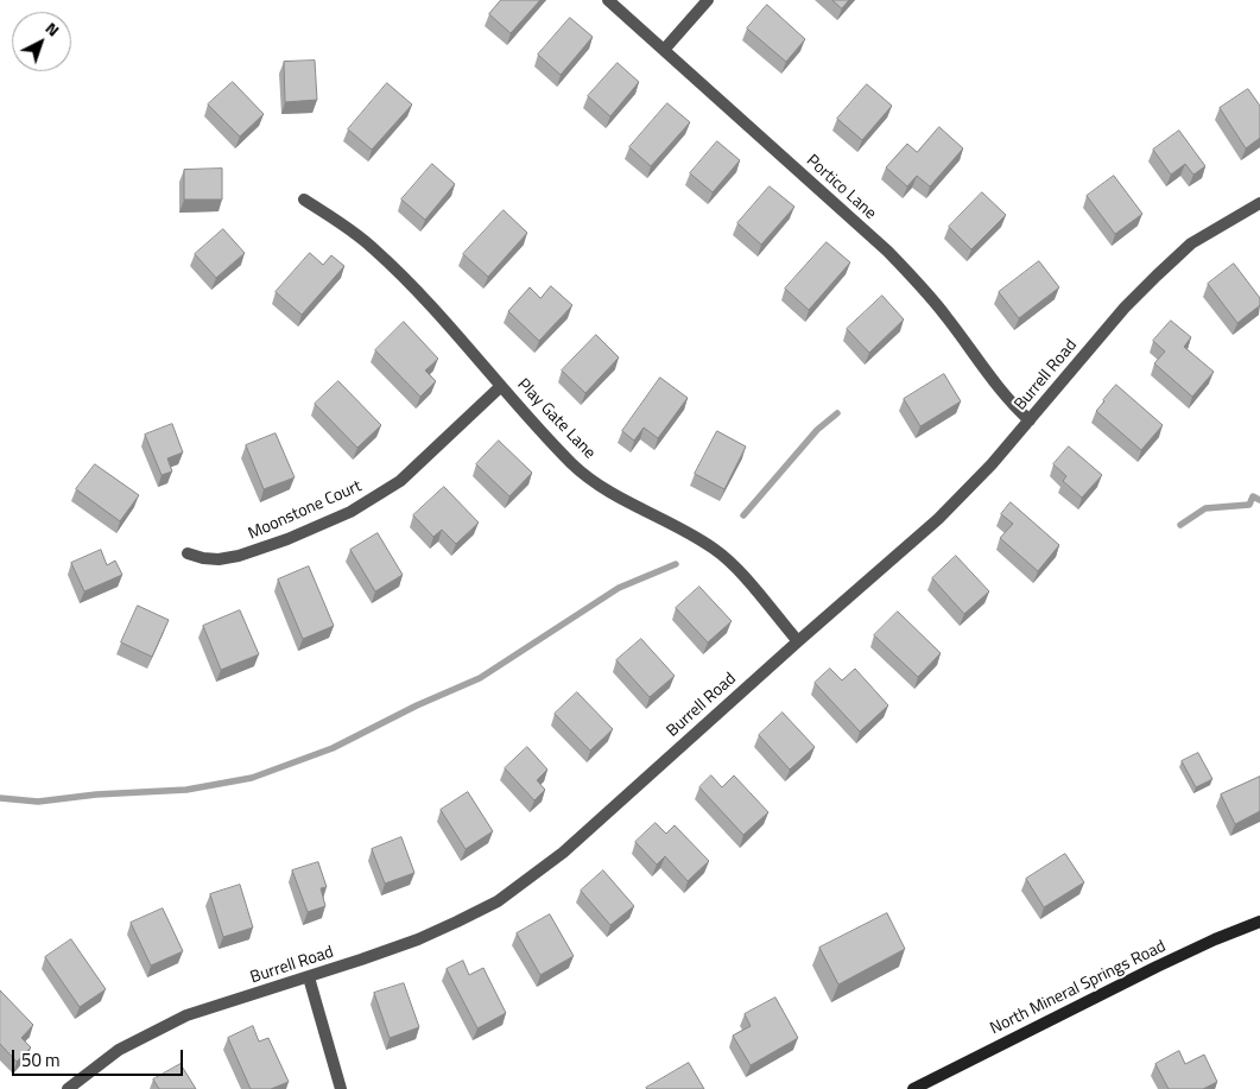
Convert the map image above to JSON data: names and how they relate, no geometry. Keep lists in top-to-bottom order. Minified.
{"streets":{"street":["Portico Lane","Burrell Road","Play Gate Lane","Moonstone Court","North Mineral Springs Road"]},"crossings":[["Portico Lane","Burrell Road"],["Burrell Road","Play Gate Lane"],["Play Gate Lane","Moonstone Court"]],"scale_bar":"50 m","north":"top right"}
